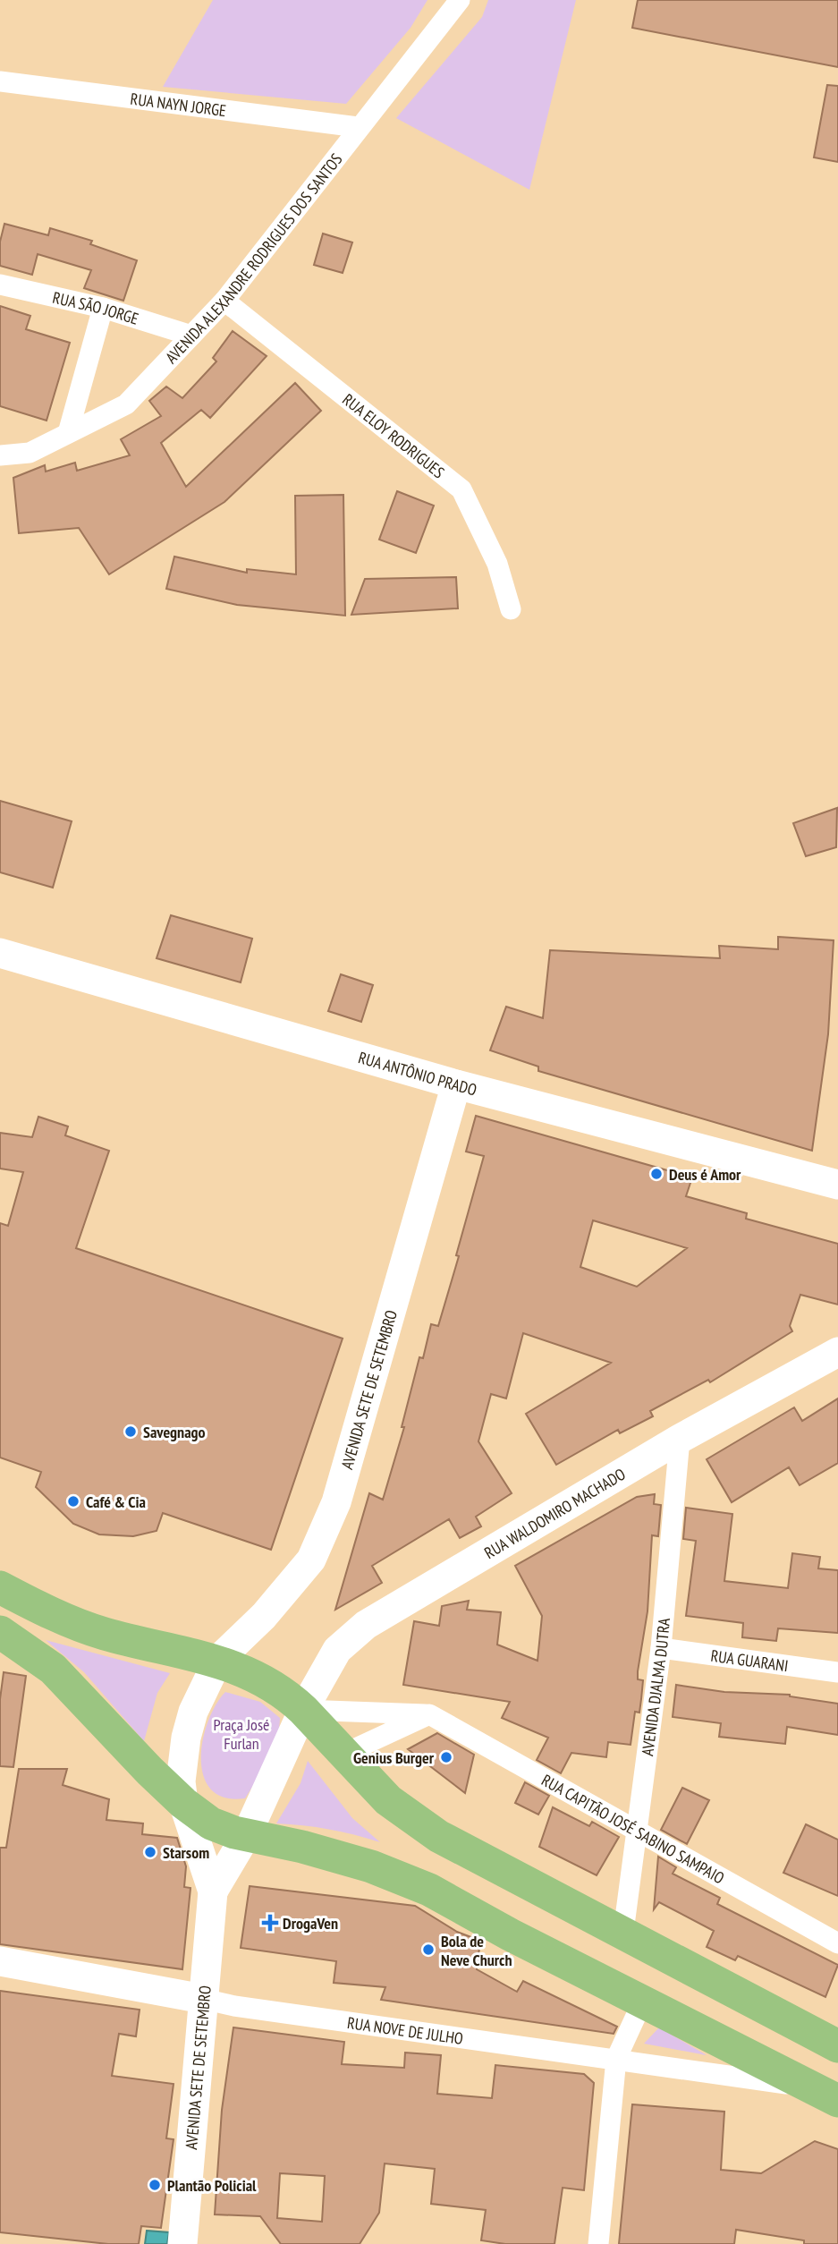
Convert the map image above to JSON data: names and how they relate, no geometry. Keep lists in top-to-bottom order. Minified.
{"streets":{"street":["RUA NAYN JORGE","AVENIDA ALEXANDRE RODRIGUES DOS SANTOS","RUA SÃO JORGE","RUA ELOY RODRIGUES","RUA ANTÔNIO PRADO","AVENIDA SETE DE SETEMBRO","RUA WALDOMIRO MACHADO","RUA GUARANI","AVENIDA DJALMA DUTRA","RUA CAPITÃO JOSÉ SABINO SAMPAIO","RUA NOVE DE JULHO"]},"crossings":[["RUA NAYN JORGE","AVENIDA ALEXANDRE RODRIGUES DOS SANTOS"],["AVENIDA ALEXANDRE RODRIGUES DOS SANTOS","RUA SÃO JORGE"],["AVENIDA ALEXANDRE RODRIGUES DOS SANTOS","RUA ELOY RODRIGUES"],["RUA ANTÔNIO PRADO","AVENIDA SETE DE SETEMBRO"],["AVENIDA SETE DE SETEMBRO","RUA WALDOMIRO MACHADO"],["AVENIDA SETE DE SETEMBRO","RUA NOVE DE JULHO"],["RUA WALDOMIRO MACHADO","AVENIDA DJALMA DUTRA"],["RUA WALDOMIRO MACHADO","RUA CAPITÃO JOSÉ SABINO SAMPAIO"],["RUA GUARANI","AVENIDA DJALMA DUTRA"],["AVENIDA DJALMA DUTRA","RUA CAPITÃO JOSÉ SABINO SAMPAIO"]],"parks":["Praça José Furlan"],"places":{"other":["Deus é Amor","Savegnago","Café & Cia","Genius Burger","Starsom","Bola de Neve Church","Plantão Policial"],"health":["DrogaVen"]}}
